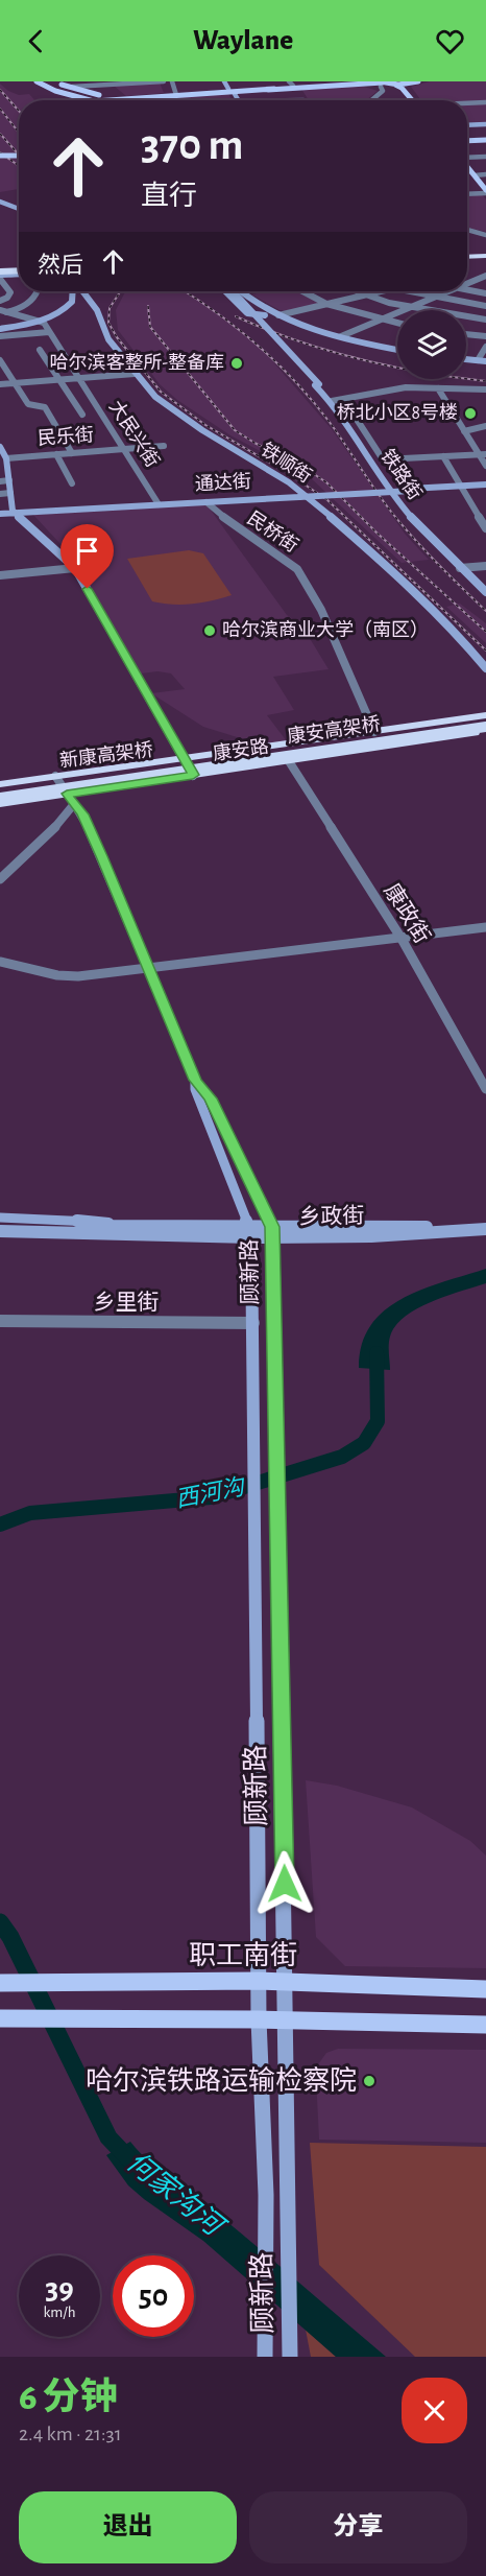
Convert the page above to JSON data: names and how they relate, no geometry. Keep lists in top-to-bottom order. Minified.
{"streets":{"highway":["康安高架桥","康安路","新康高架桥"],"main road":["铁顺街","铁路街","通达街","乡政街","顾新路","职工南街"],"street":["大民兴街","民乐街","民桥街","康政街","乡里街"]},"crossings":[["大民兴街","民乐街"],["大民兴街","铁顺街"],["大民兴街","通达街"],["通达街","民桥街"],["民桥街","康安路"],["康安高架桥","新康高架桥"],["康安路","新康高架桥"],["康安路","康政街"],["康安路","顾新路"],["乡政街","顾新路"],["顾新路","乡里街"],["顾新路","职工南街"]],"water":["西河沟","何家沟河"],"places":["哈尔滨客整所-整备库","桥北小区8号楼","哈尔滨商业大学（南区）","哈尔滨铁路运输检察院"],"page":{"header":"Waylane","turn":["370 m","直行"],"then":"然后","speed":"39 km/h","limit":"50","heading":["6 分钟","2.4 km · 21:31"],"buttons":["退出","分享"]}}
